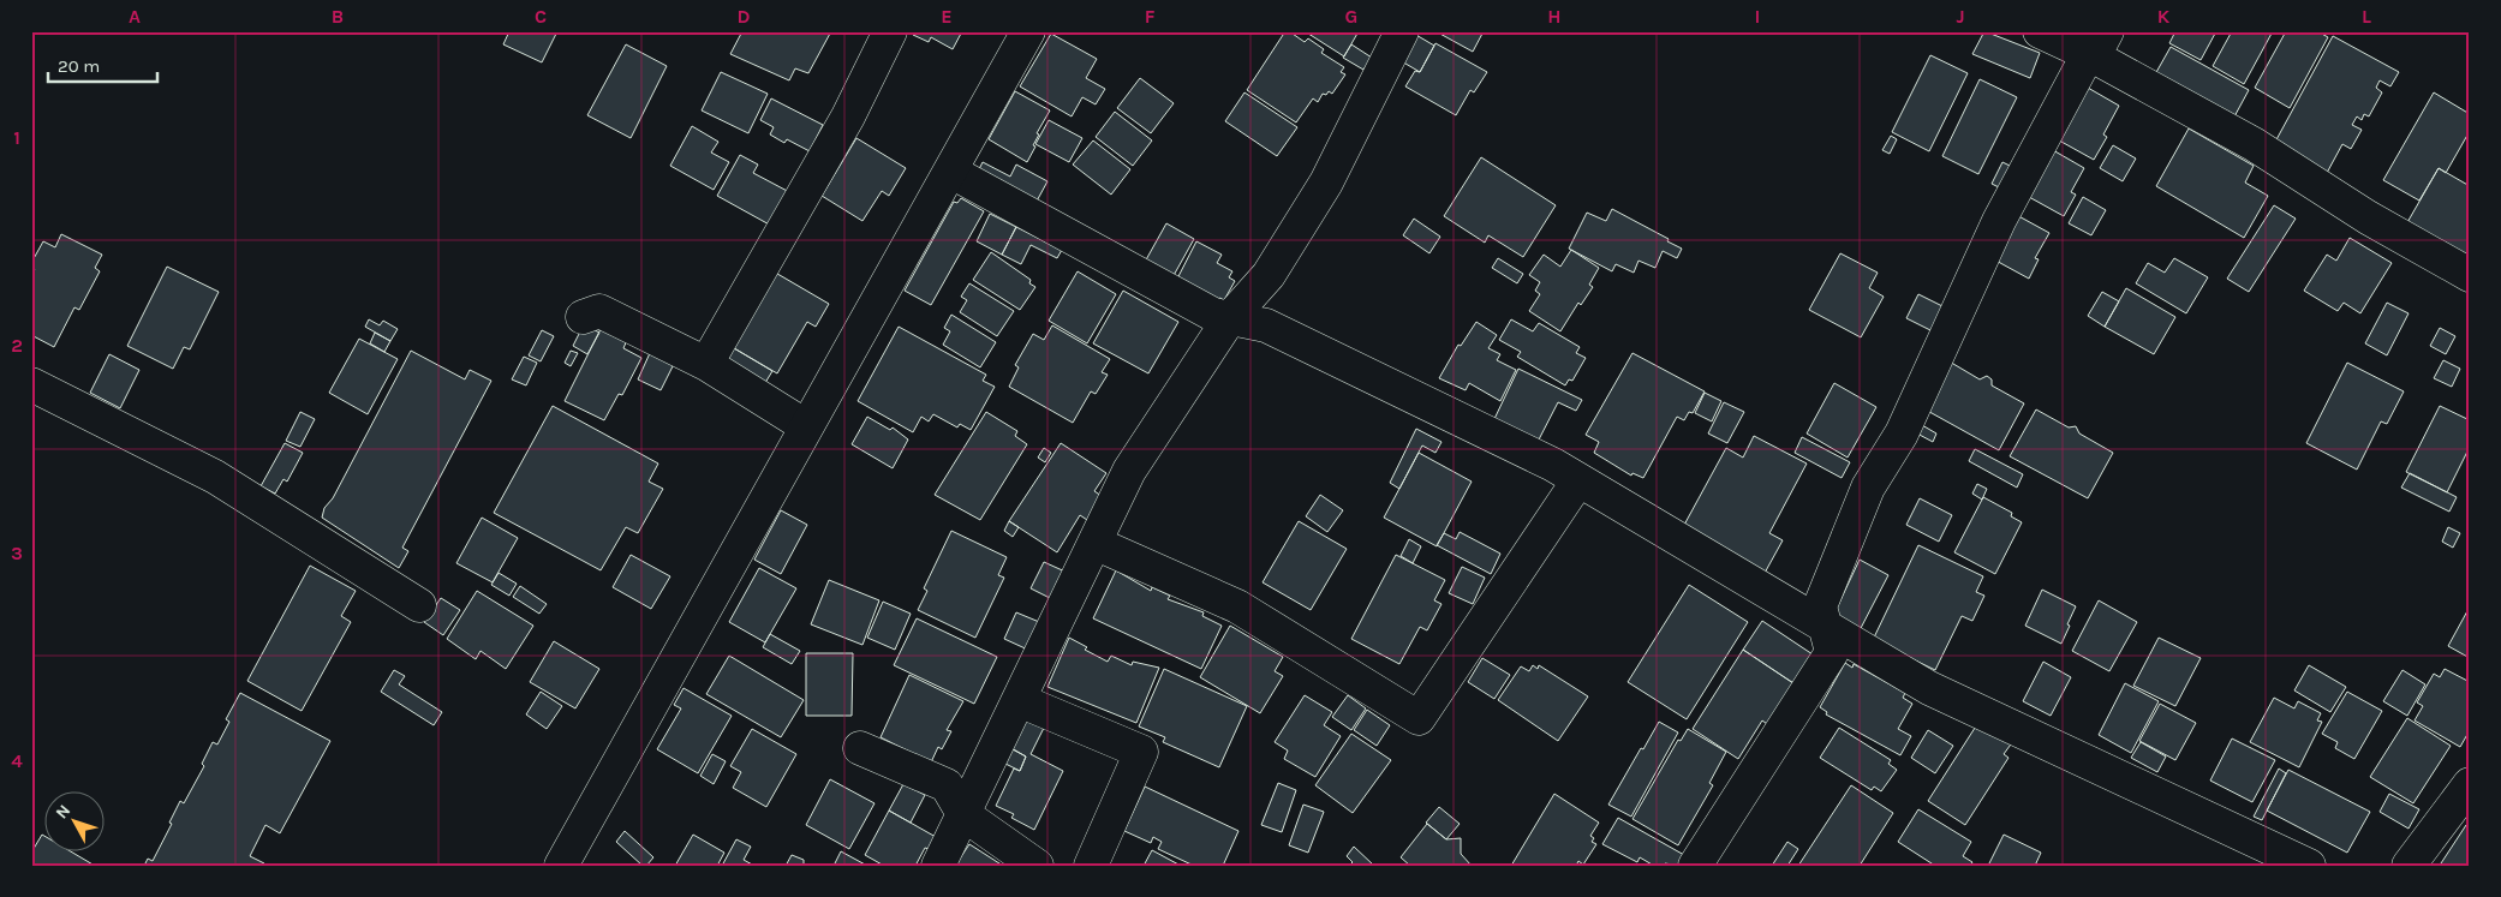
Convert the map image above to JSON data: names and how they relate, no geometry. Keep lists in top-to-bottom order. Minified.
{"scale_bar":"20 m","north":"top left","grid":{"columns":["A","B","C","D","E","F","G","H","I","J","K","L"],"rows":["1","2","3","4"]}}
